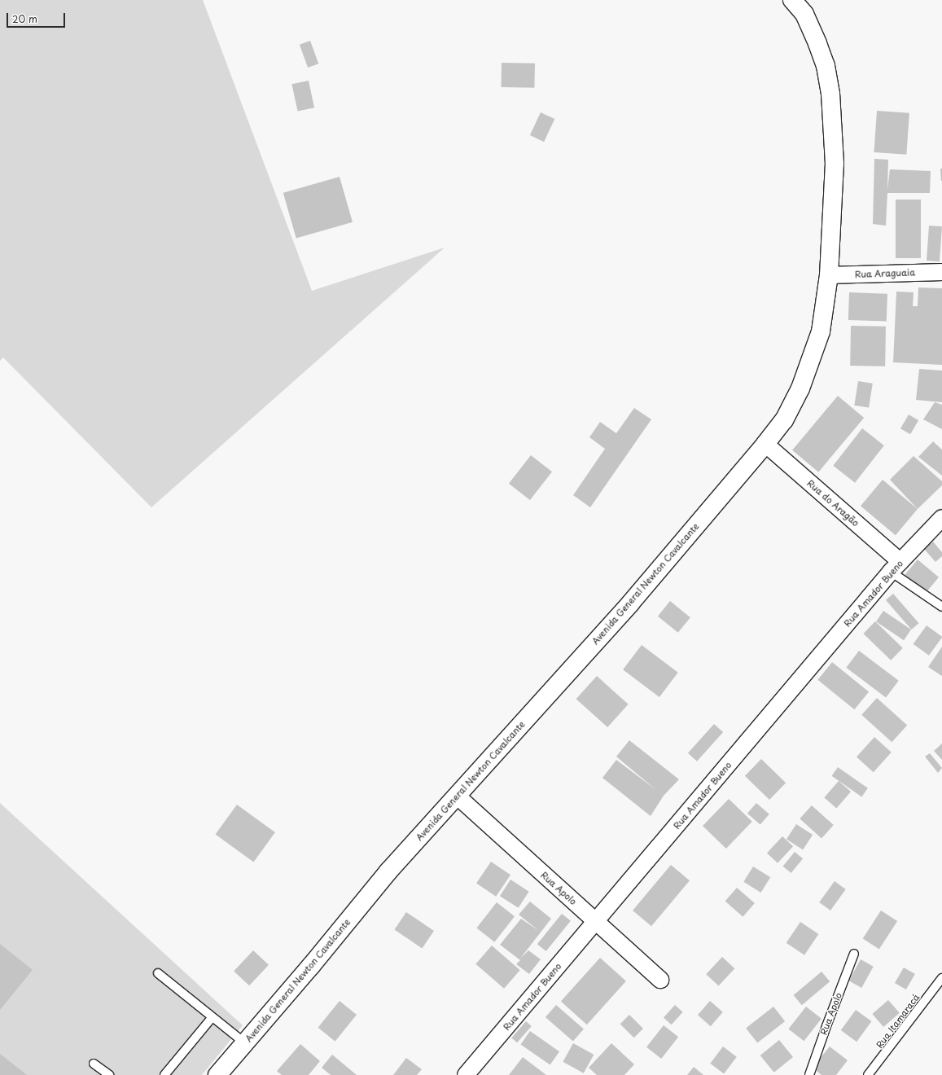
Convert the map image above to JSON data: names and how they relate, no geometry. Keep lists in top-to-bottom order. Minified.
{"streets":{"main road":["Avenida General Newton Cavalcante"],"street":["Rua Araguaia","Rua do Aragão","Rua Amador Bueno","Rua Apolo"],"lane":["Rua Itamaracá"]},"crossings":[["Rua Araguaia","Avenida General Newton Cavalcante"],["Rua do Aragão","Avenida General Newton Cavalcante"],["Rua do Aragão","Rua Amador Bueno"],["Avenida General Newton Cavalcante","Rua Apolo"],["Rua Amador Bueno","Rua Apolo"]],"scale_bar":"20 m"}
